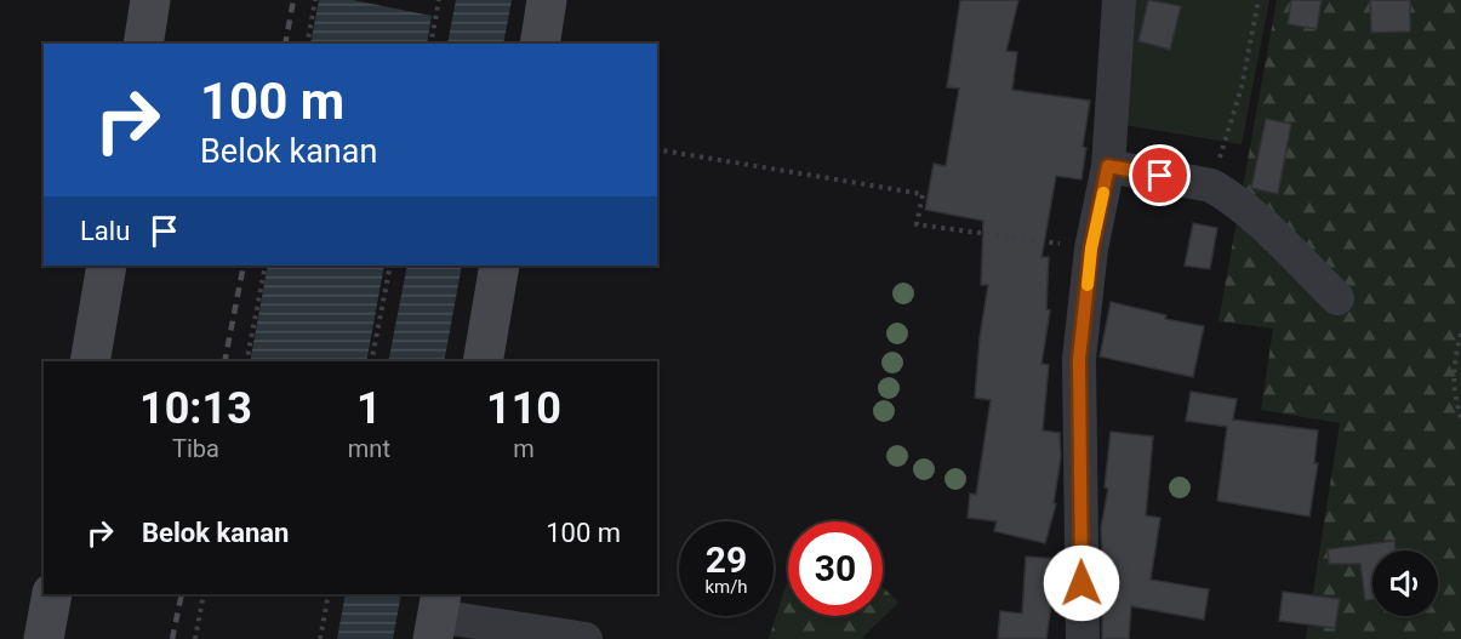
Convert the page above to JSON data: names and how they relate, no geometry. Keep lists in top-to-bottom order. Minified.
{"page":{"turn":["100 m","Belok kanan"],"then":"Lalu","eta":["10:13","Tiba","1","mnt","110","m"],"list":[{"name":"Belok kanan","value":"100 m"}],"speed":"29 km/h","limit":"30"}}
